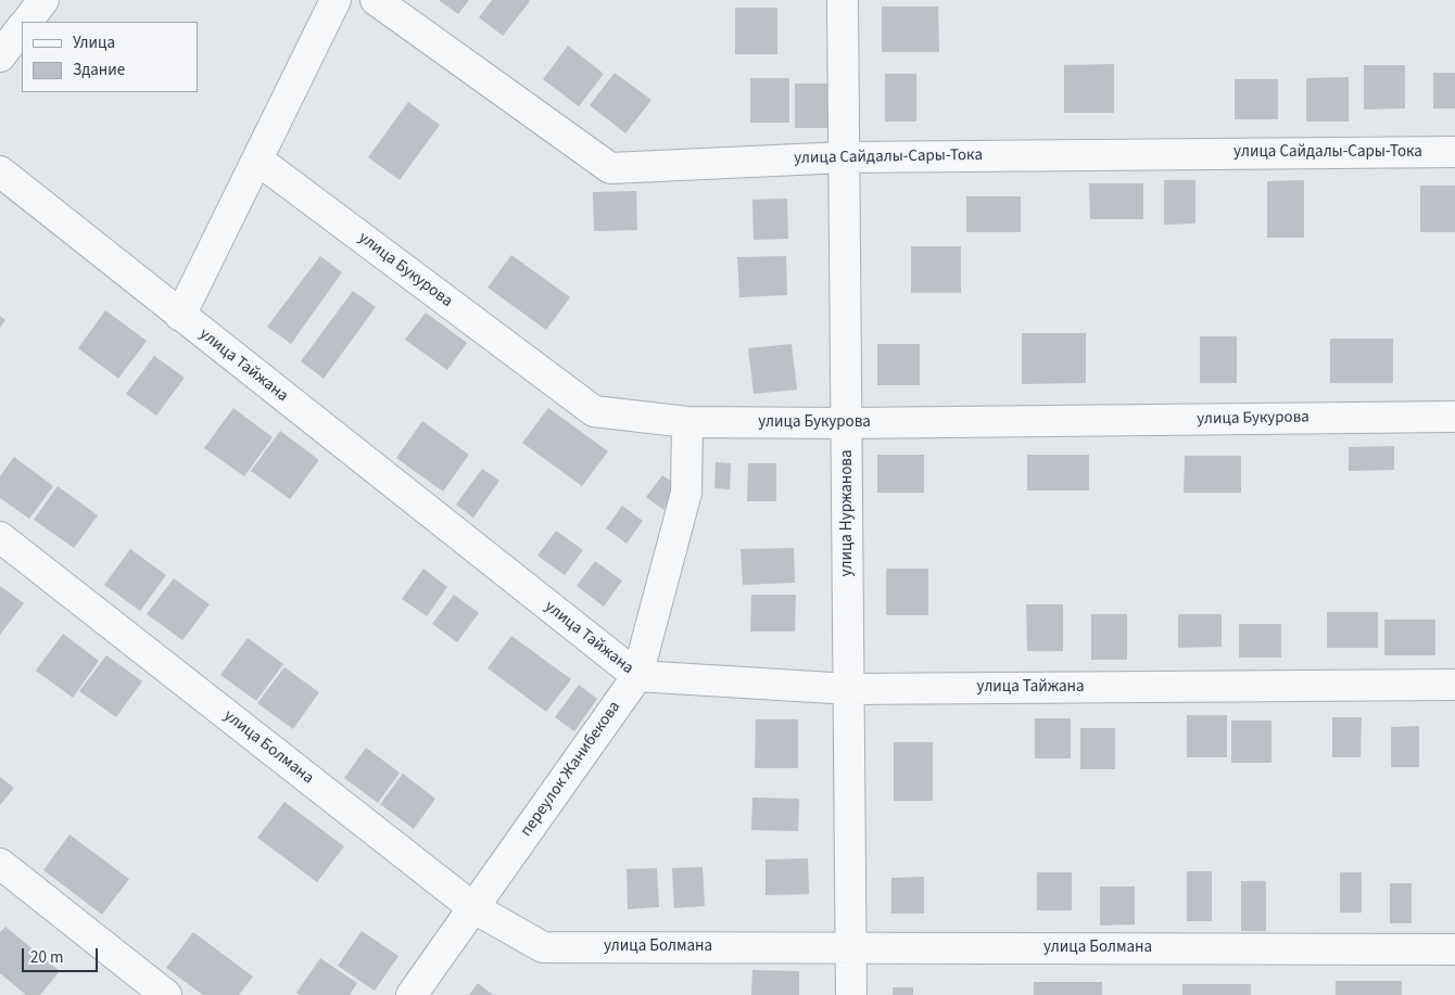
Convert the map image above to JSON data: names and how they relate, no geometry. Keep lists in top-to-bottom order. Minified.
{"streets":{"street":["улица Сайдалы-Сары-Тока","улица Букурова","улица Тайжана","улица Нуржанова","улица Болмана","переулок Жанибекова"]},"crossings":[["улица Сайдалы-Сары-Тока","улица Нуржанова"],["улица Букурова","улица Нуржанова"],["улица Букурова","переулок Жанибекова"],["улица Тайжана","улица Нуржанова"],["улица Тайжана","переулок Жанибекова"],["улица Нуржанова","улица Болмана"],["улица Болмана","переулок Жанибекова"]],"legend":["Улица","Здание"],"scale_bar":"20 m"}
